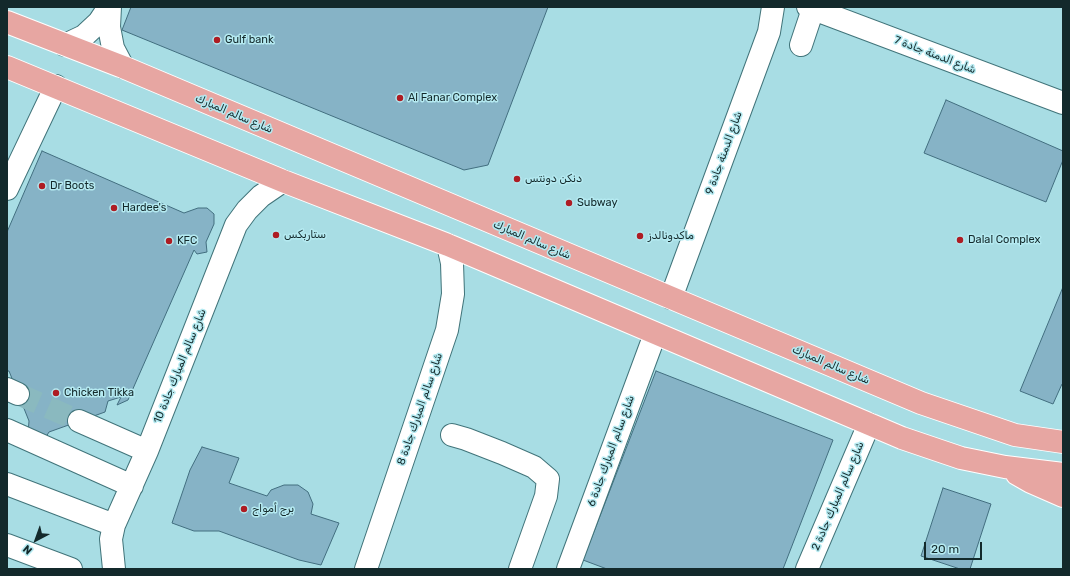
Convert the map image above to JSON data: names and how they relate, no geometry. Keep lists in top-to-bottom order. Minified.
{"streets":{"main road":["شارع سالم المبارك"],"street":["شارع الدمنة جادة 7","شارع الدمنة جادة 9","شارع سالم المبارك جادة 10","شارع سالم المبارك جادة 8","شارع سالم المبارك جادة 6","شارع سالم المبارك جادة 2"]},"crossings":[["شارع سالم المبارك","شارع الدمنة جادة 9"]],"places":["Gulf bank","Al Fanar Complex","دنكن دونتس","Dr Boots","Subway","Hardee's","ستاربكس","ماكدونالدز","Dalal Complex","KFC","Chicken Tikka","برج أمواج"],"scale_bar":"20 m","north":"bottom left"}
